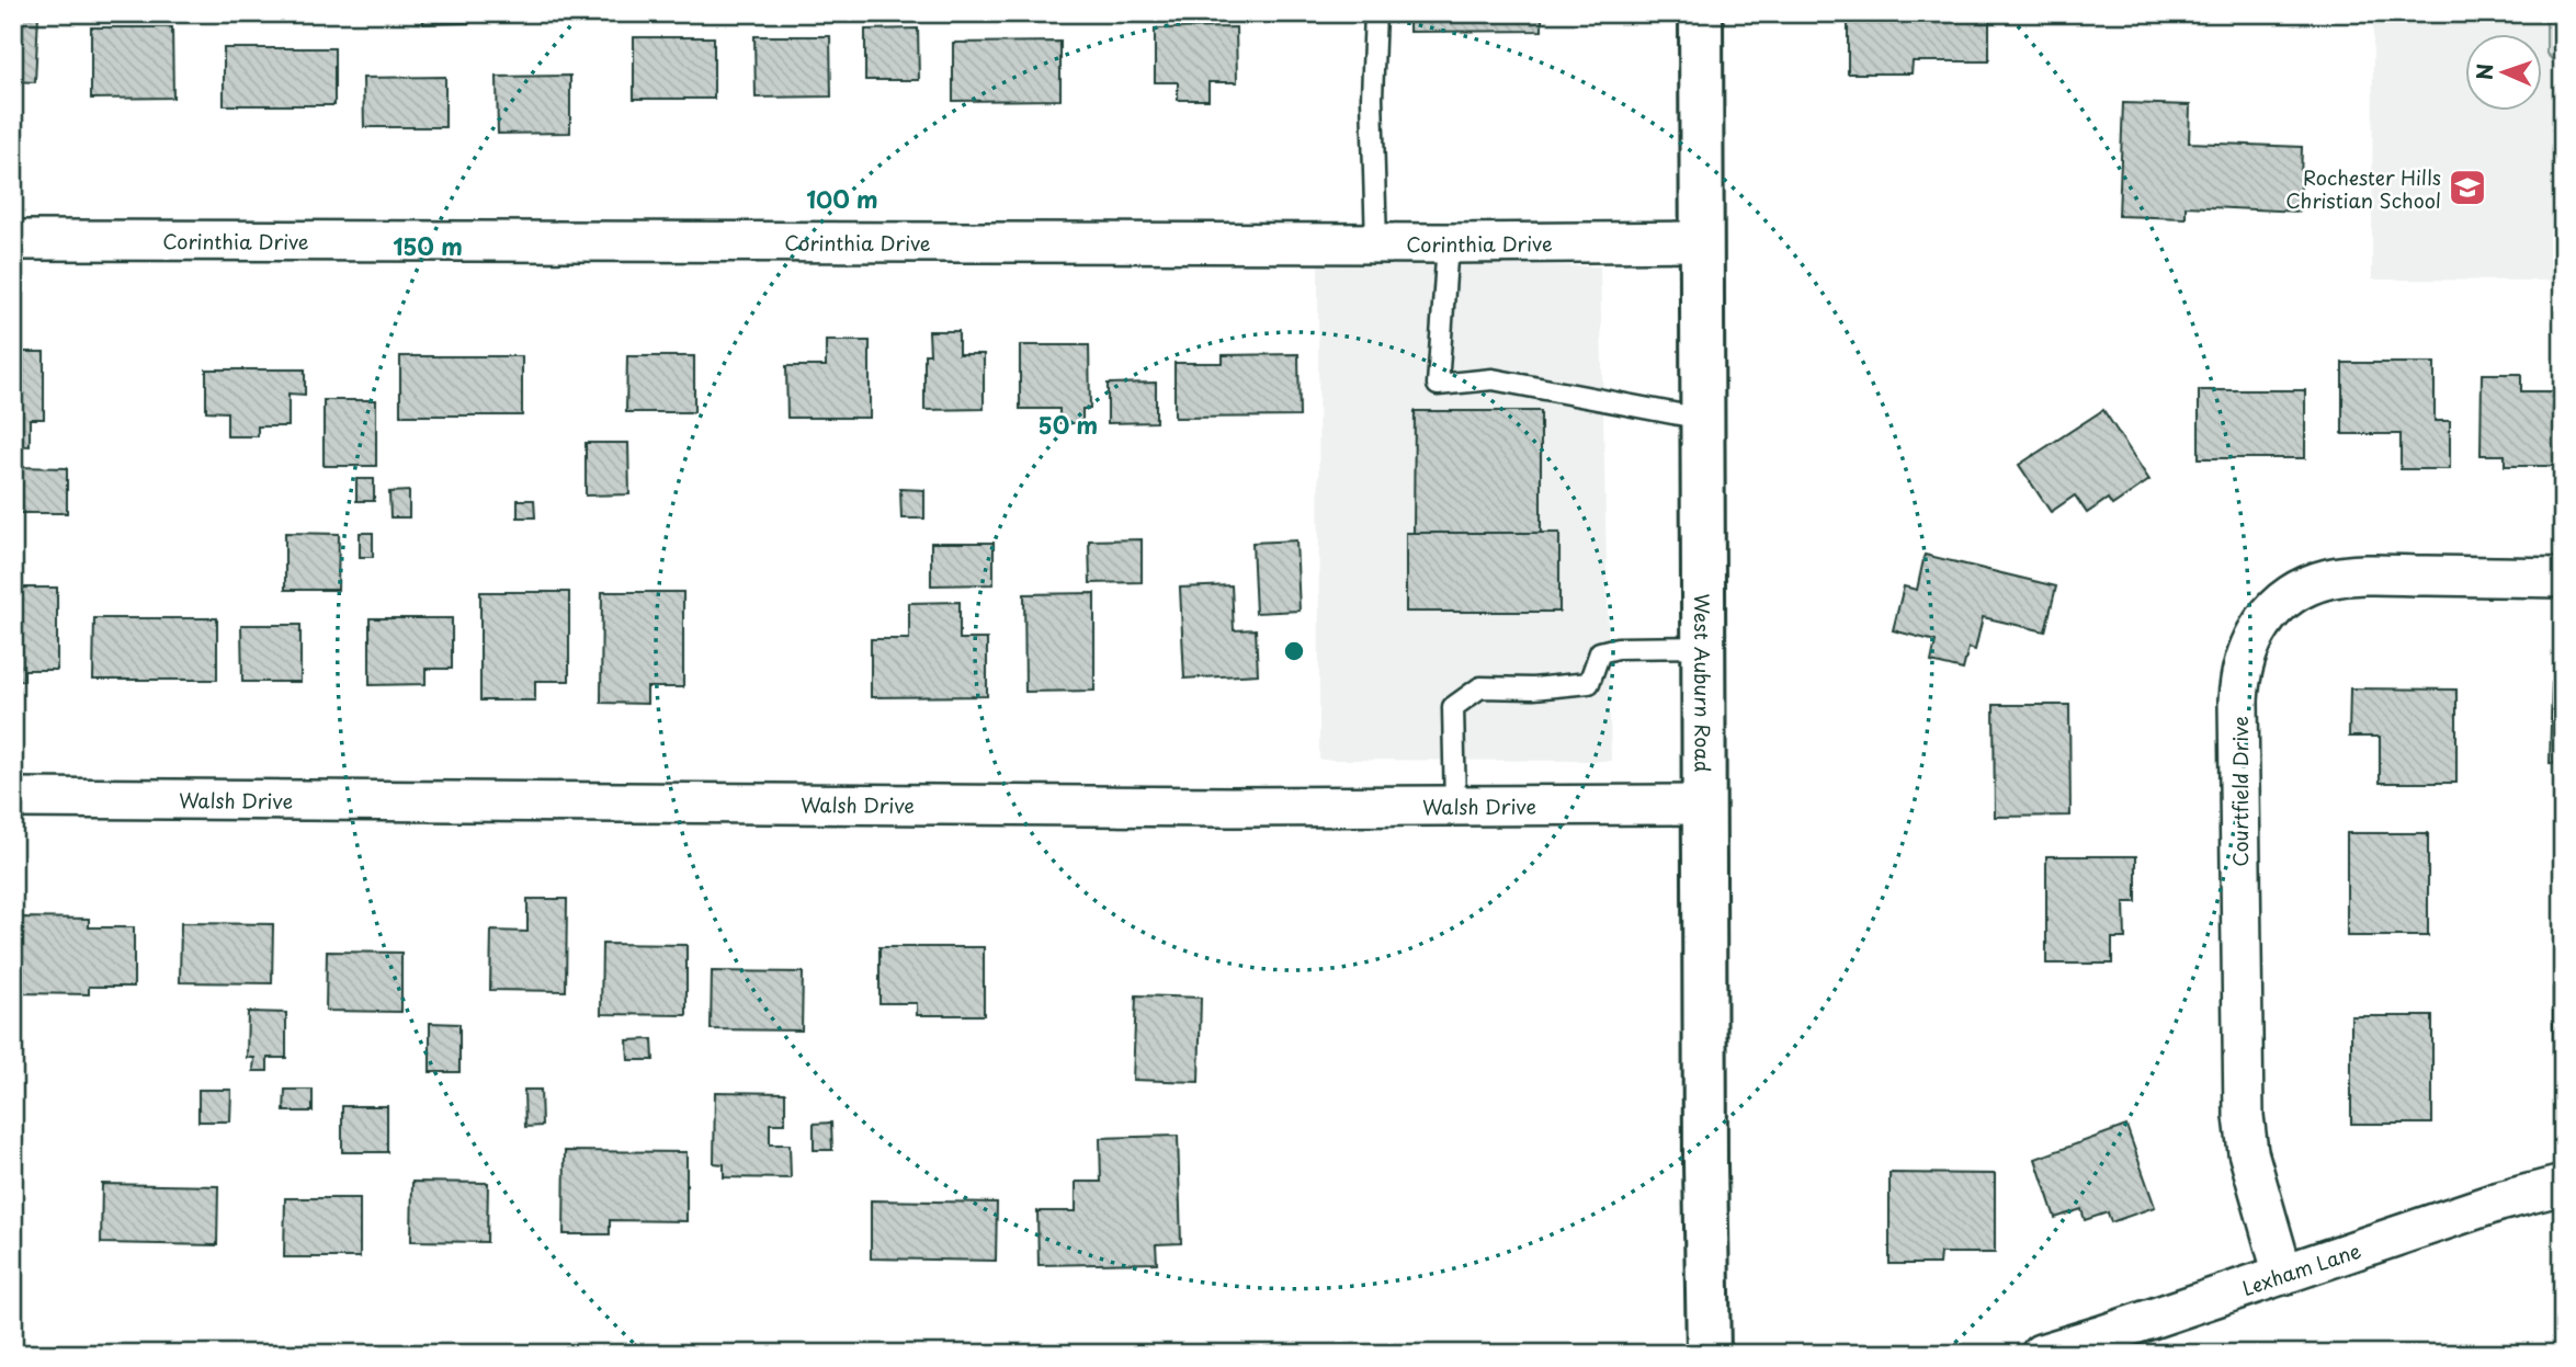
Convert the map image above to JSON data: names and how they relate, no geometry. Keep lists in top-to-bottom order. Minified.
{"streets":{"main road":["West Auburn Road"],"street":["Corinthia Drive","Courtfield Drive","Walsh Drive","Lexham Lane"]},"crossings":[["Corinthia Drive","West Auburn Road"],["West Auburn Road","Walsh Drive"],["Courtfield Drive","Lexham Lane"]],"places":{"school or university":["Rochester Hills Christian School"]},"north":"left","rings":["100 m","150 m","50 m"]}
